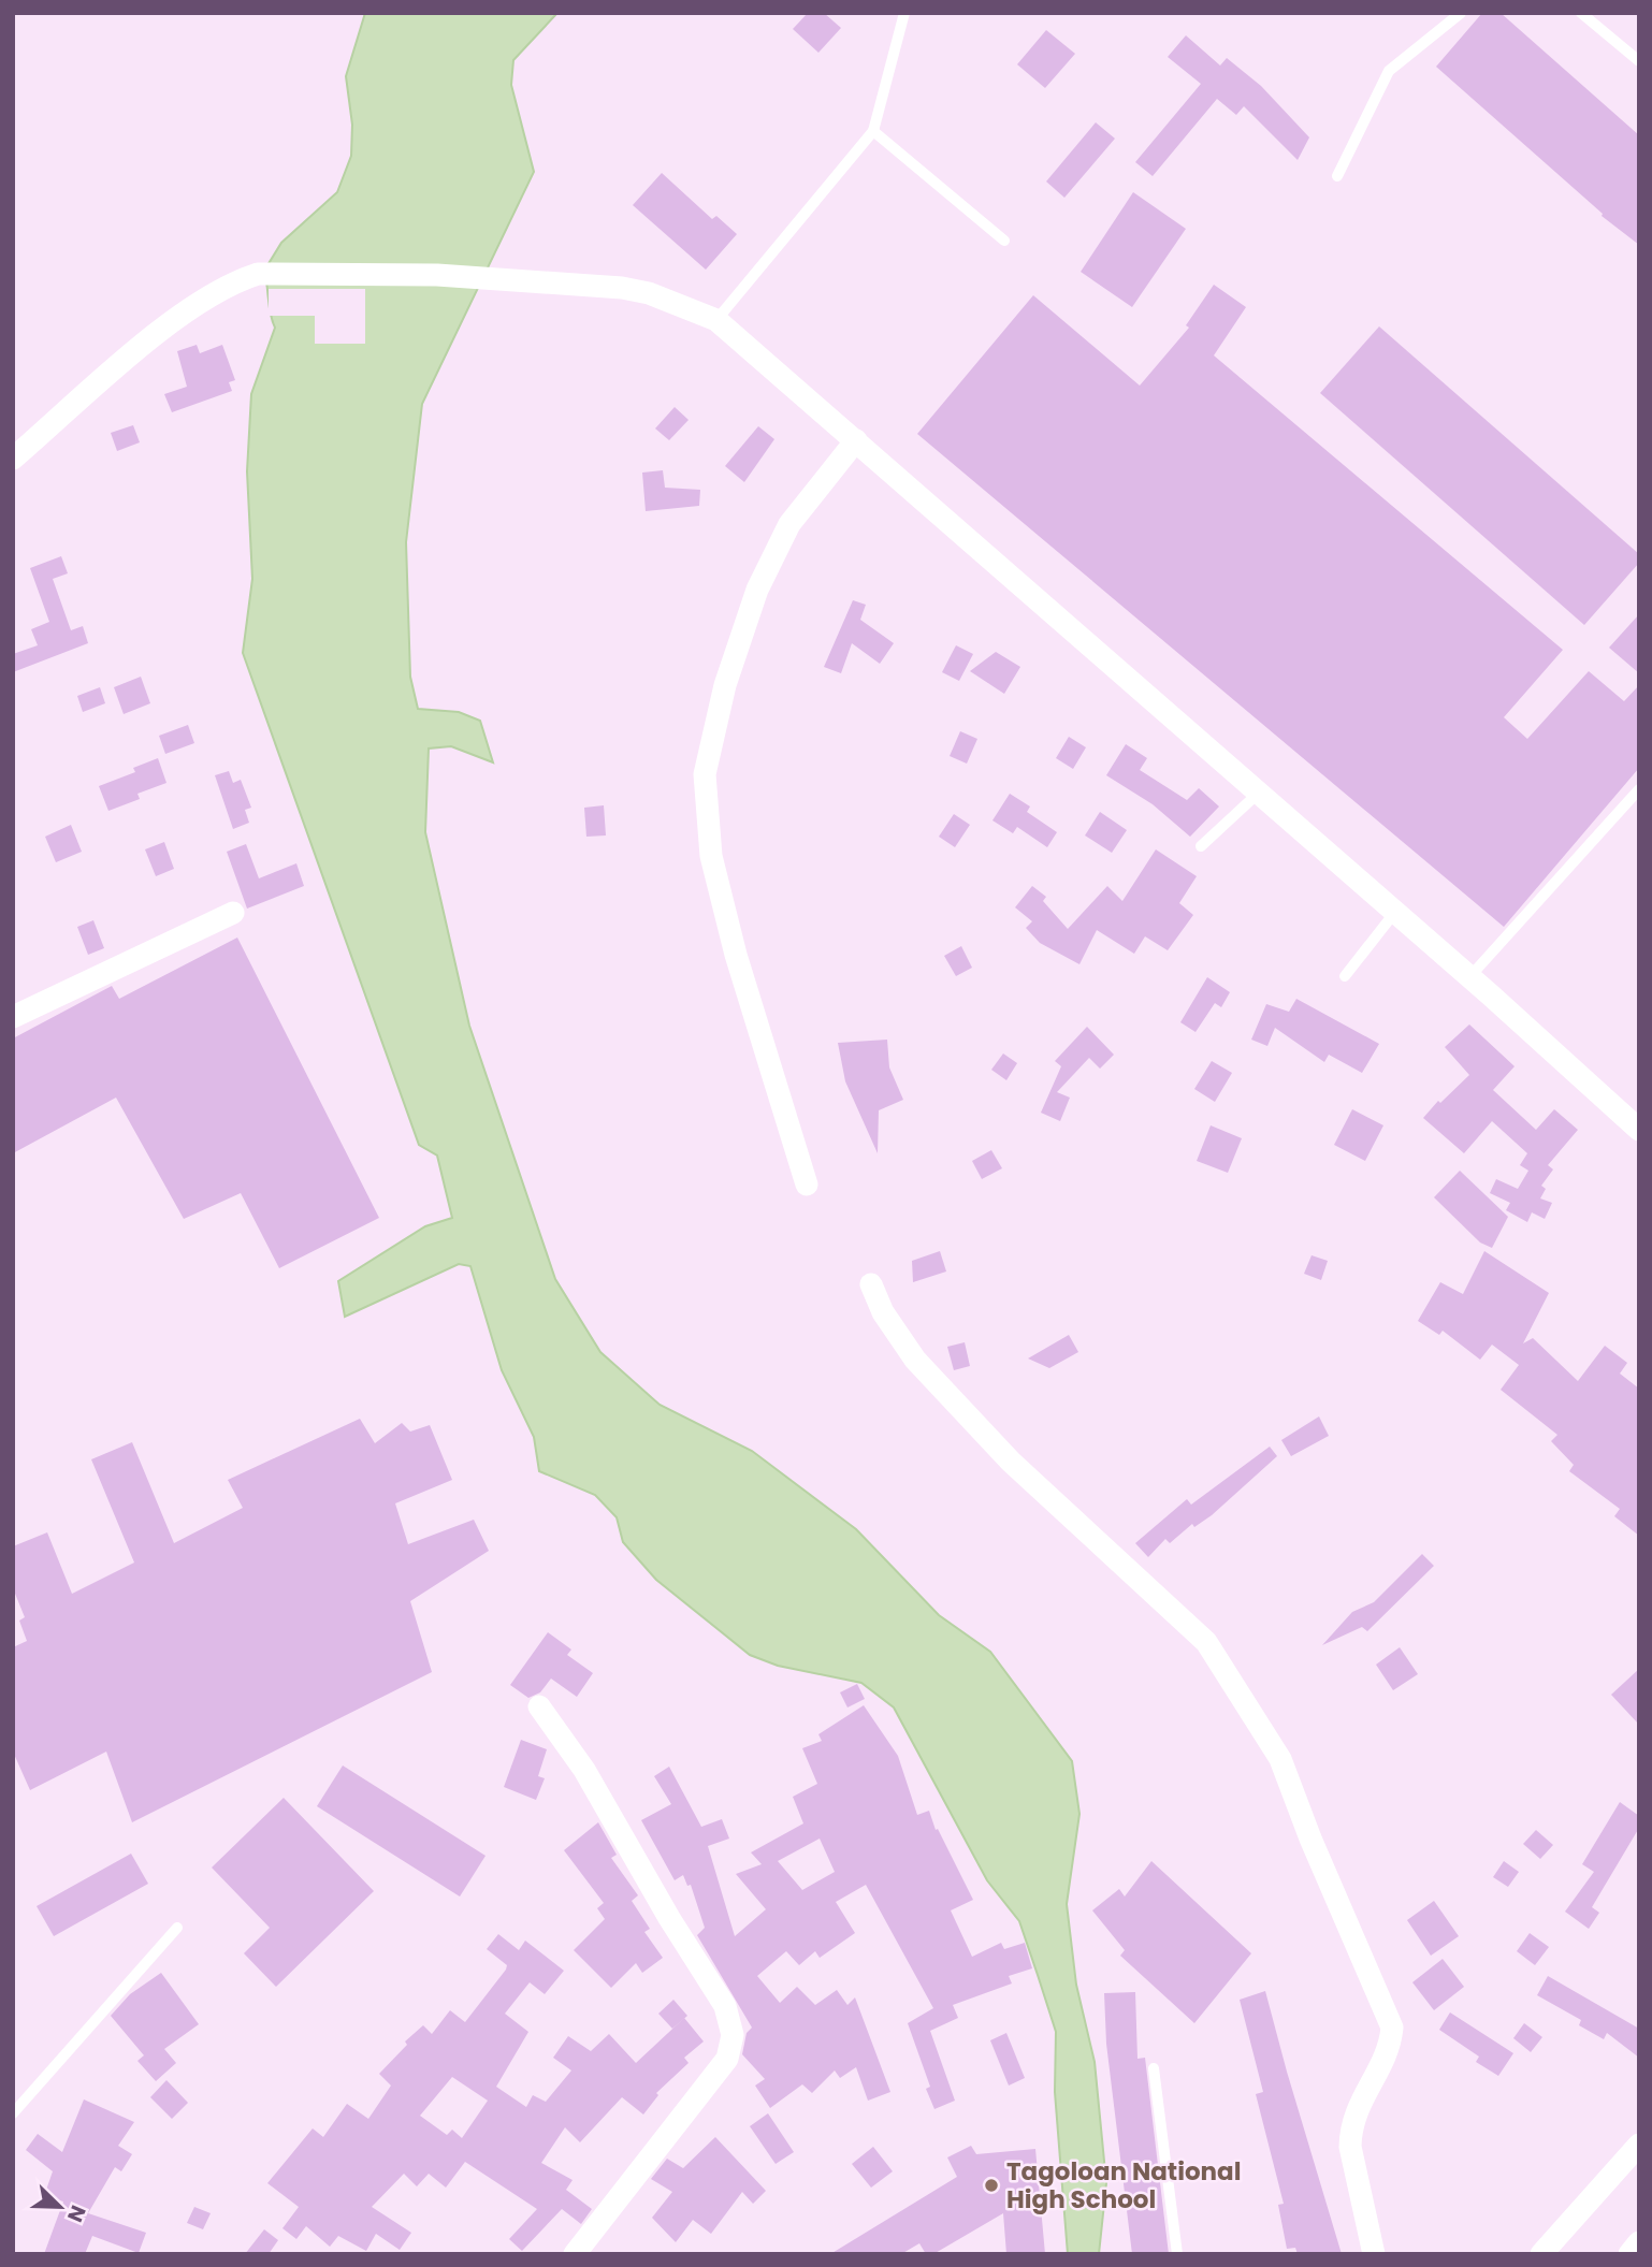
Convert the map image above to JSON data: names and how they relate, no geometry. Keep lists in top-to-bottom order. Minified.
{"places":["Tagoloan National High School"],"north":"bottom right"}
